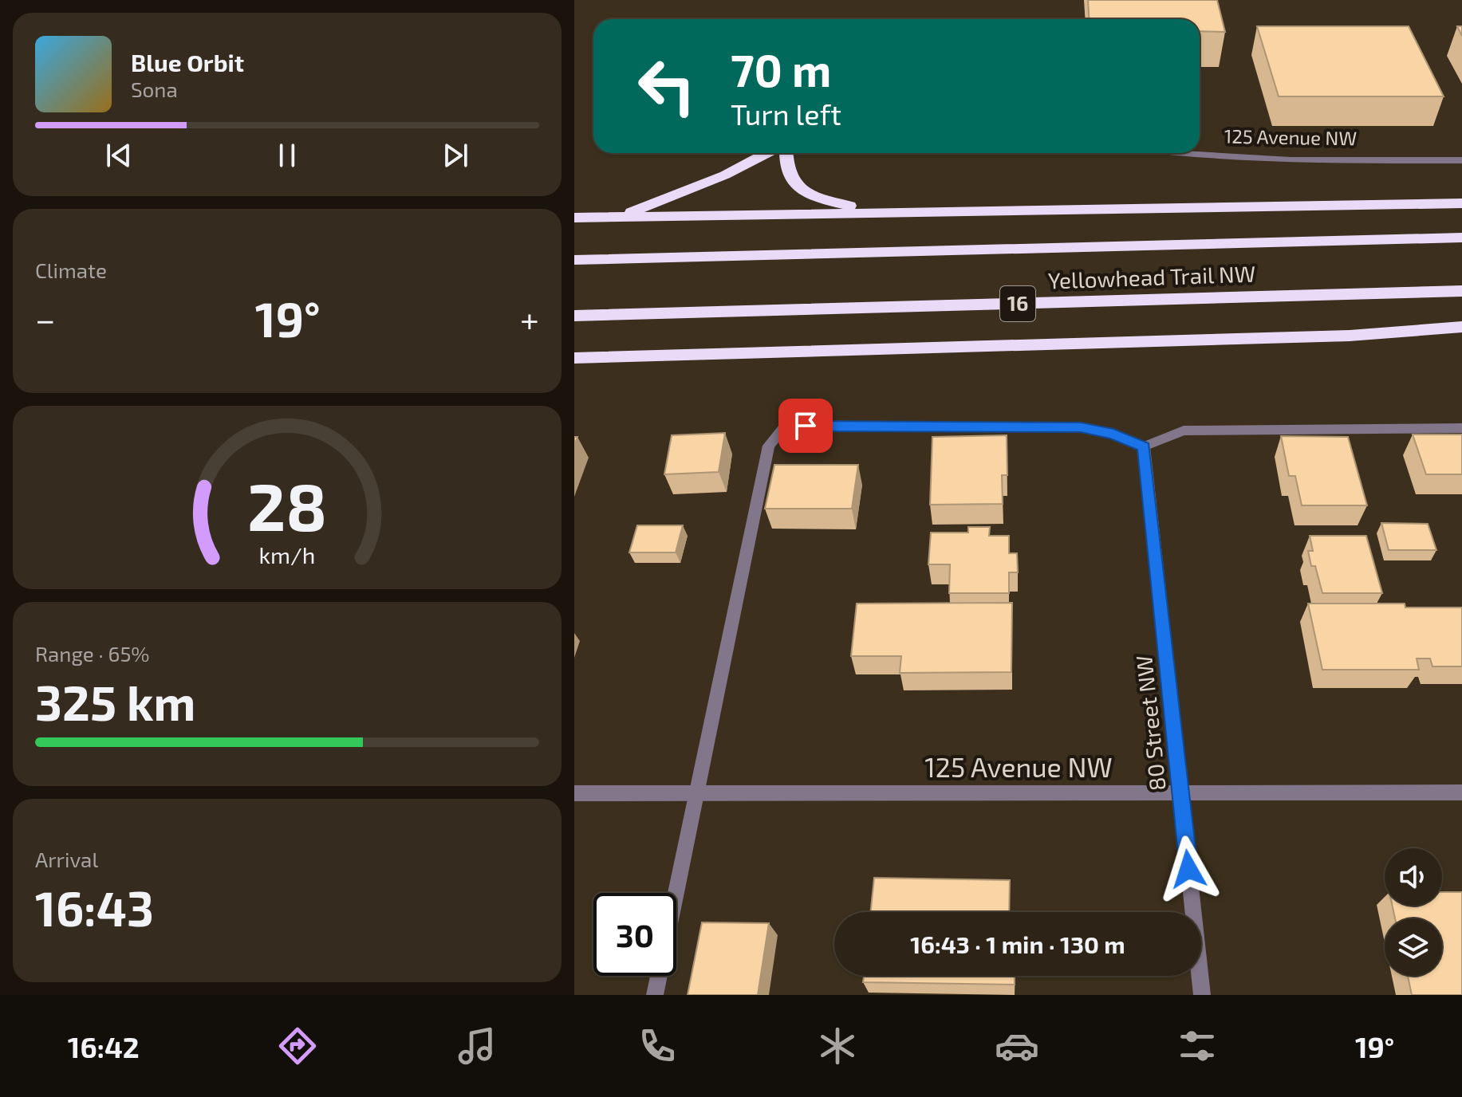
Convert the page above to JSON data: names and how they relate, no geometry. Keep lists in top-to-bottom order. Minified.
{"streets":{"highway":["Yellowhead Trail NW","16"],"street":["125 Avenue NW","80 Street NW"]},"crossings":[["125 Avenue NW","80 Street NW"]],"page":{"turn":["70 m","Turn left"],"song":["Blue Orbit","Sona"],"tile":["Climate",["Range · 65%","325 km"],["Arrival","16:43"]],"heat":["−","19°","+"],"limit":"30","trip":"16:43 · 1 min · 130 m","tabs":["16:42","19°"],"gauge":["28","km/h"]}}
